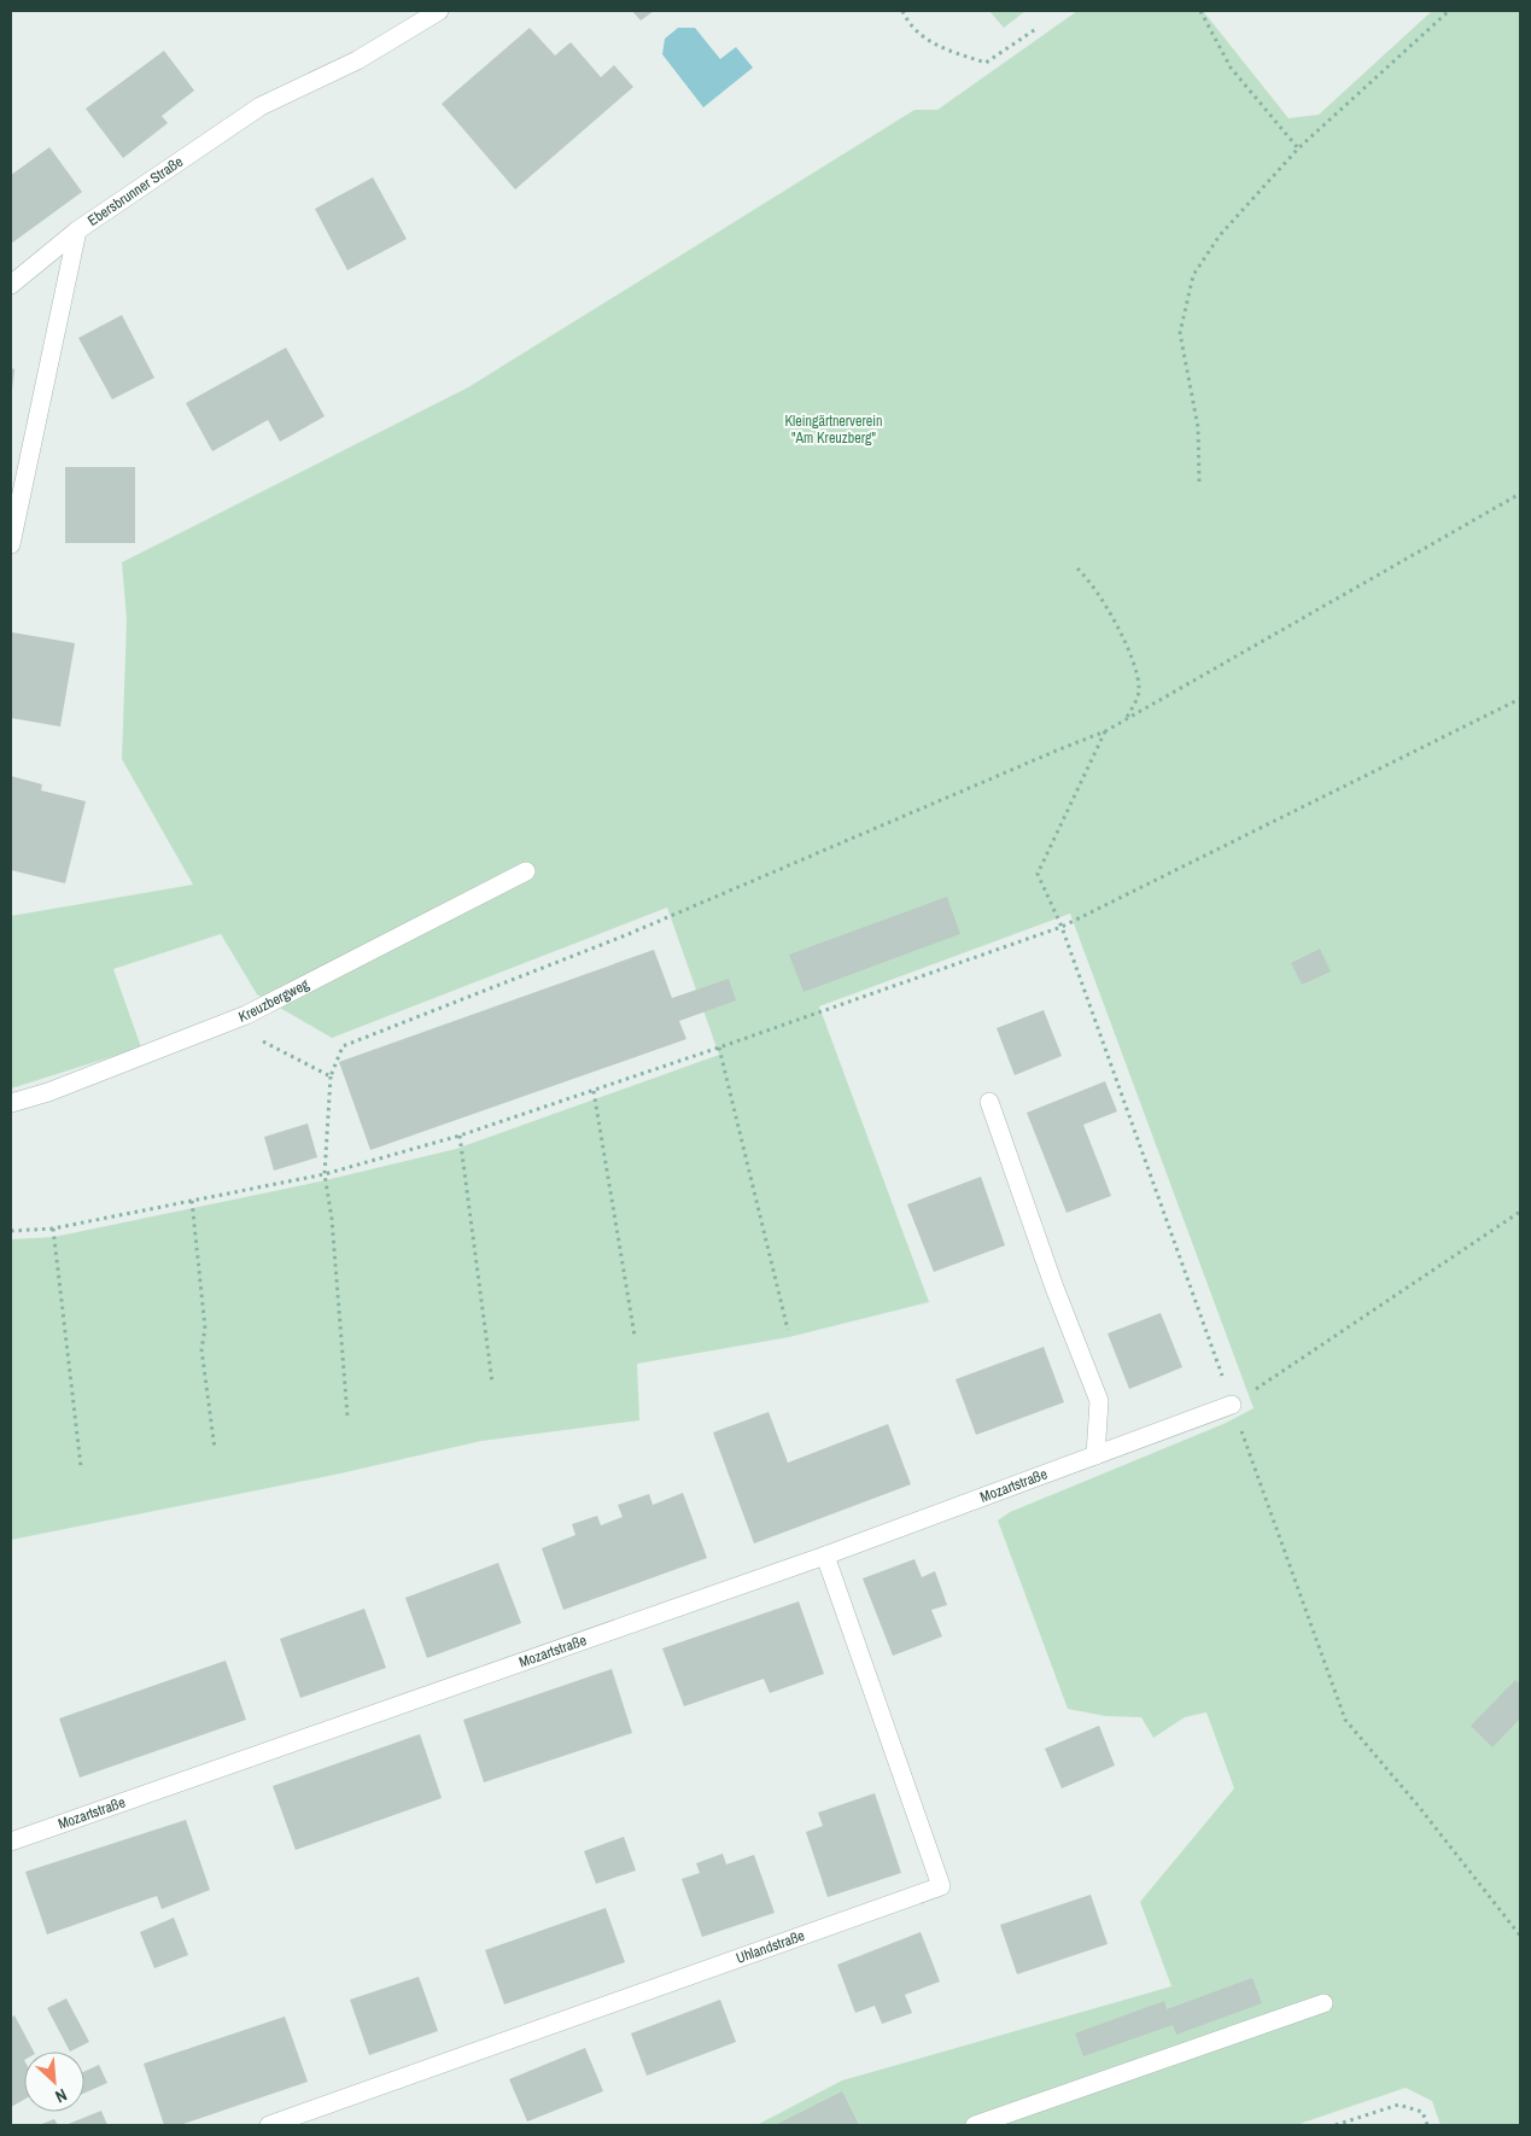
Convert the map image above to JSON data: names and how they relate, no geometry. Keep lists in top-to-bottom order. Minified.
{"streets":{"street":["Ebersbrunner Straße","Kreuzbergweg","Mozartstraße","Uhlandstraße"]},"crossings":[["Mozartstraße","Uhlandstraße"]],"parks":["Kleingärtnerverein \"Am Kreuzberg\""],"north":"bottom right"}
